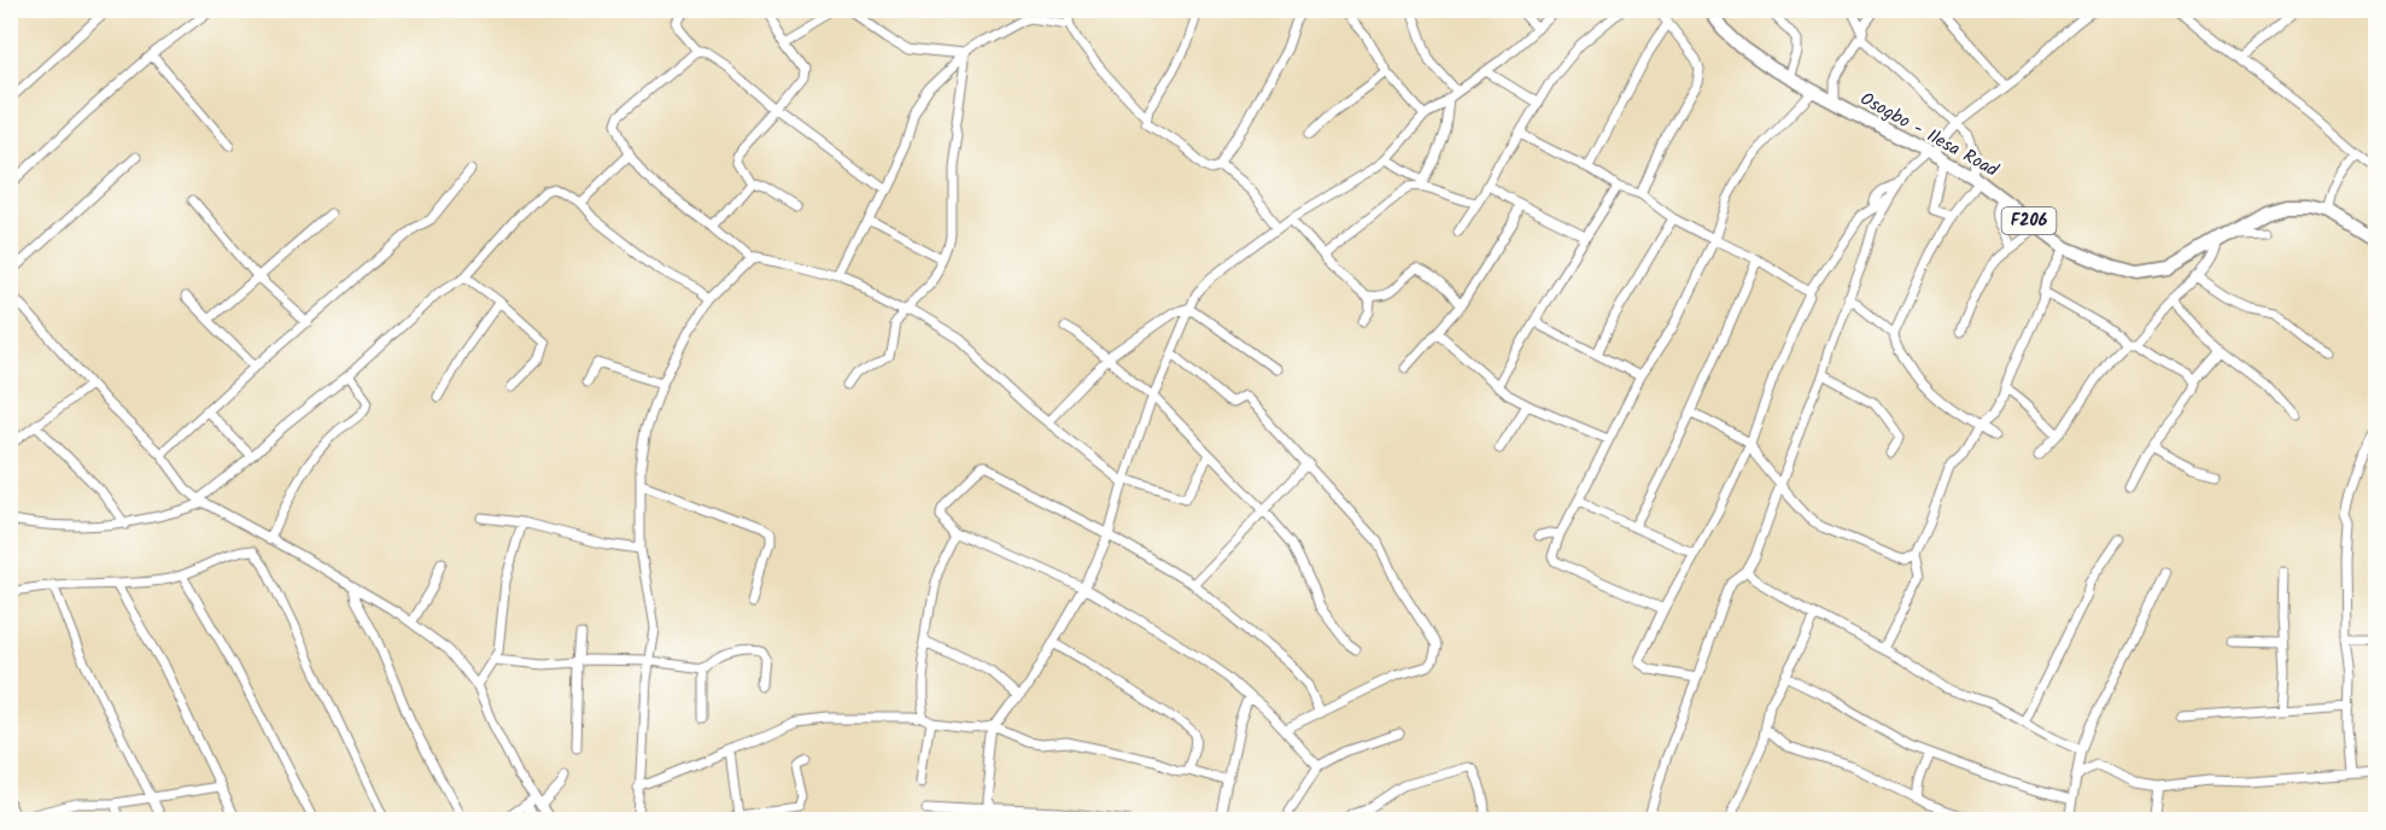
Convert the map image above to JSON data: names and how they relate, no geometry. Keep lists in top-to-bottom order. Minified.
{"streets":{"main road":["Osogbo - Ilesa Road","F206"]}}
